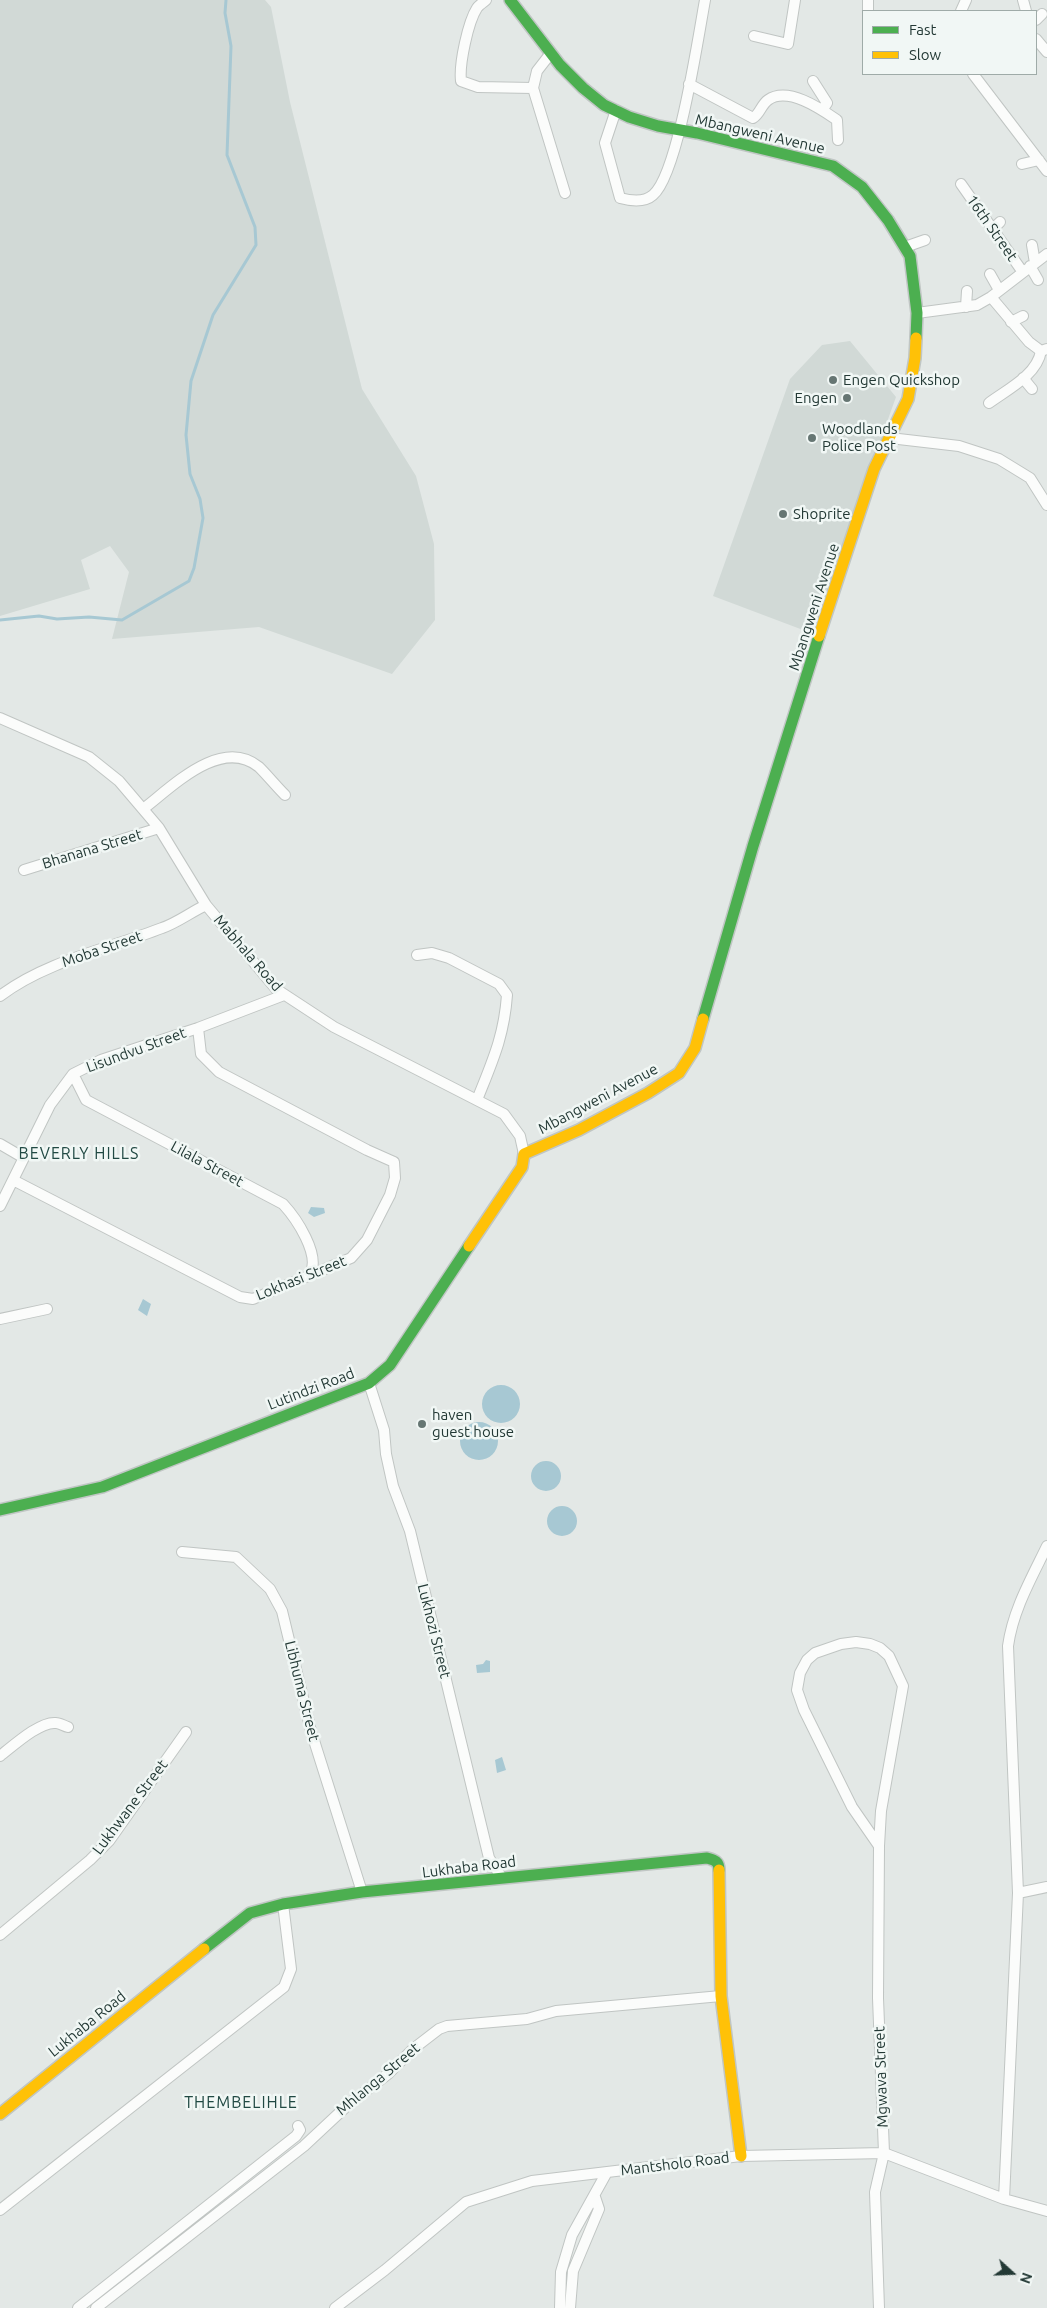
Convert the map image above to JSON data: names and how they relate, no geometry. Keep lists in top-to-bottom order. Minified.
{"streets":{"street":["Mbangweni Avenue","16th Street","Bhanana Street","Moba Street","Mabhala Road","Lisundvu Street","Lilala Street","Lokhasi Street","Lutindzi Road","Lukhozi Street","Libhuma Street","Lukhwane Street","Lukhaba Road","Mgwava Street","Mhlanga Street","Mantsholo Road"]},"crossings":[["Mbangweni Avenue","Mabhala Road"],["Mbangweni Avenue","Lutindzi Road"],["Bhanana Street","Mabhala Road"],["Moba Street","Mabhala Road"],["Mabhala Road","Lisundvu Street"],["Mabhala Road","Lutindzi Road"],["Lisundvu Street","Lilala Street"],["Lisundvu Street","Lokhasi Street"],["Lilala Street","Lokhasi Street"],["Lutindzi Road","Lukhozi Street"],["Lukhozi Street","Lukhaba Road"],["Libhuma Street","Lukhaba Road"],["Lukhaba Road","Mhlanga Street"],["Lukhaba Road","Mantsholo Road"],["Mgwava Street","Mantsholo Road"]],"districts":["BEVERLY HILLS","THEMBELIHLE"],"places":["Engen Quickshop","Engen","Woodlands Police Post","Shoprite","haven guest house"],"legend":["Fast","Slow"],"north":"right"}
